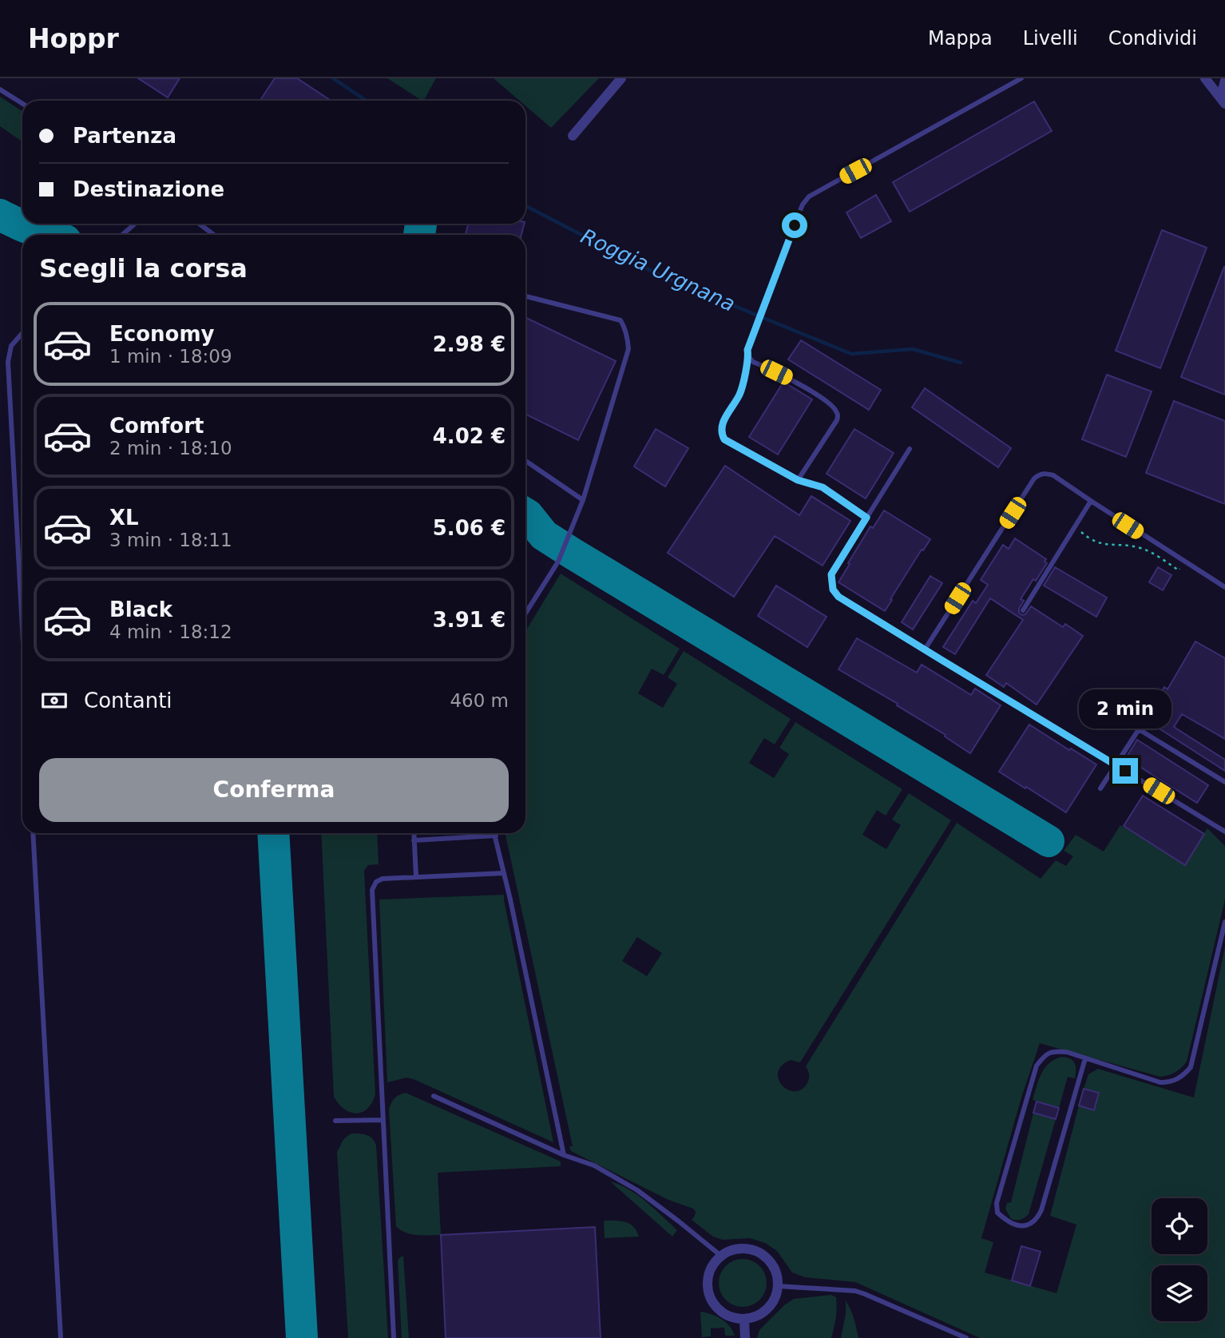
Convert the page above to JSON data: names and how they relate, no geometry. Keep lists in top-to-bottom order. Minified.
{"water":["Roggia Urgnana"],"page":{"header":"Hoppr","nav":["Mappa","Livelli","Condividi"],"banner":["Partenza","Destinazione"],"heading":"Scegli la corsa","list":[{"name":"Economy","note":"1 min · 18:09","value":"2.98 €"},{"name":"Comfort","note":"2 min · 18:10","value":"4.02 €"},{"name":"XL","note":"3 min · 18:11","value":"5.06 €"},{"name":"Black","note":"4 min · 18:12","value":"3.91 €"}],"pay":["Contanti","460 m"],"bubble":"2 min","buttons":"Conferma"}}
